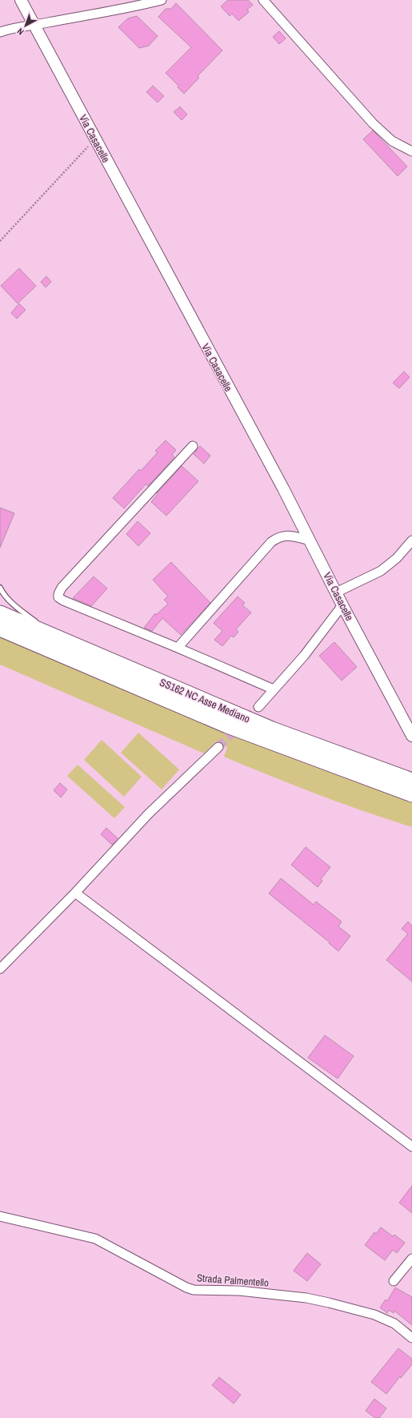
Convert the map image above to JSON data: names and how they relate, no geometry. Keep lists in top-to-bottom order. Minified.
{"streets":{"highway":["SS162 NC Asse Mediano"],"street":["Via Casacelle","Strada Palmentello"]},"north":"bottom left"}
